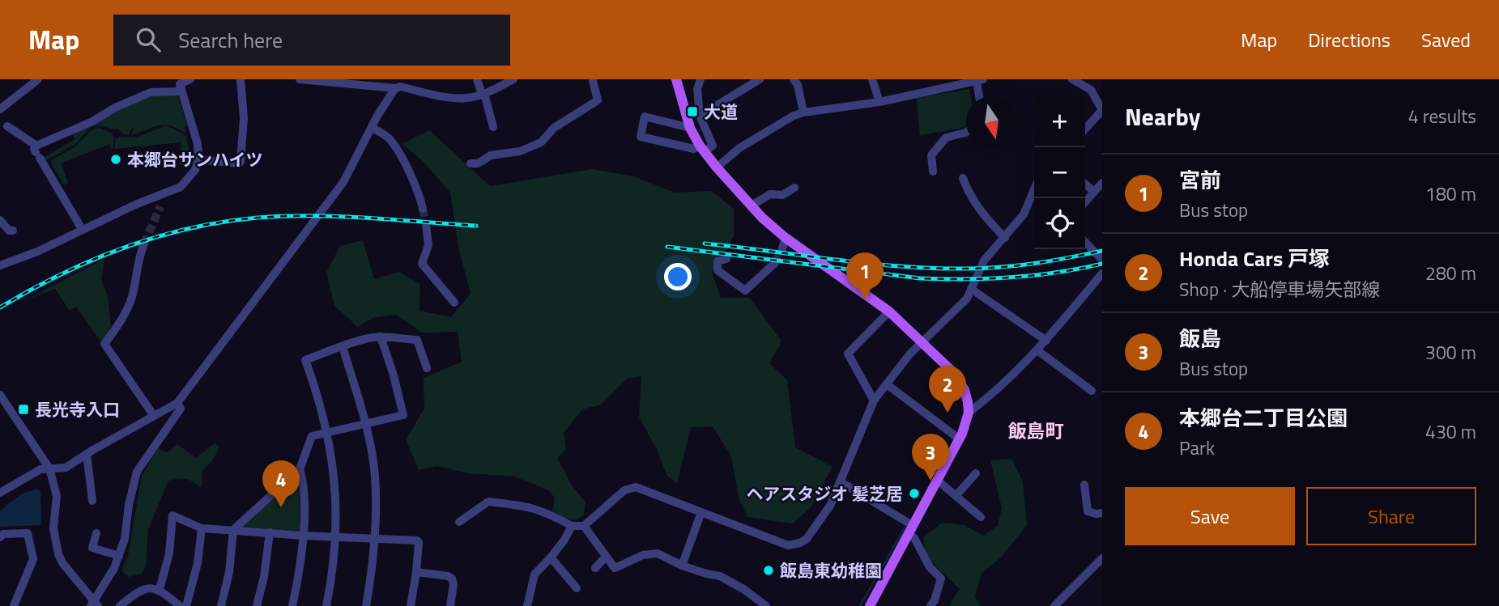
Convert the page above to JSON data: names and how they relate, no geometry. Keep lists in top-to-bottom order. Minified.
{"districts":["飯島町"],"places":{"transit":["大道","長光寺入口"],"other":["本郷台サンハイツ","ヘアスタジオ 髪芝居","飯島東幼稚園"]},"north":"bottom","page":{"header":"Map","search":"Search here","nav":["Map","Directions","Saved"],"heading":["Nearby","4 results"],"map_buttons":["+","−"],"list":[{"mark":"1","name":"宮前","note":"Bus stop","value":"180 m"},{"mark":"2","name":"Honda Cars 戸塚","note":"Shop · 大船停車場矢部線","value":"280 m"},{"mark":"3","name":"飯島","note":"Bus stop","value":"300 m"},{"mark":"4","name":"本郷台二丁目公園","note":"Park","value":"430 m"}],"pins":["1","2","3","4"],"buttons":["Save","Share"]}}
